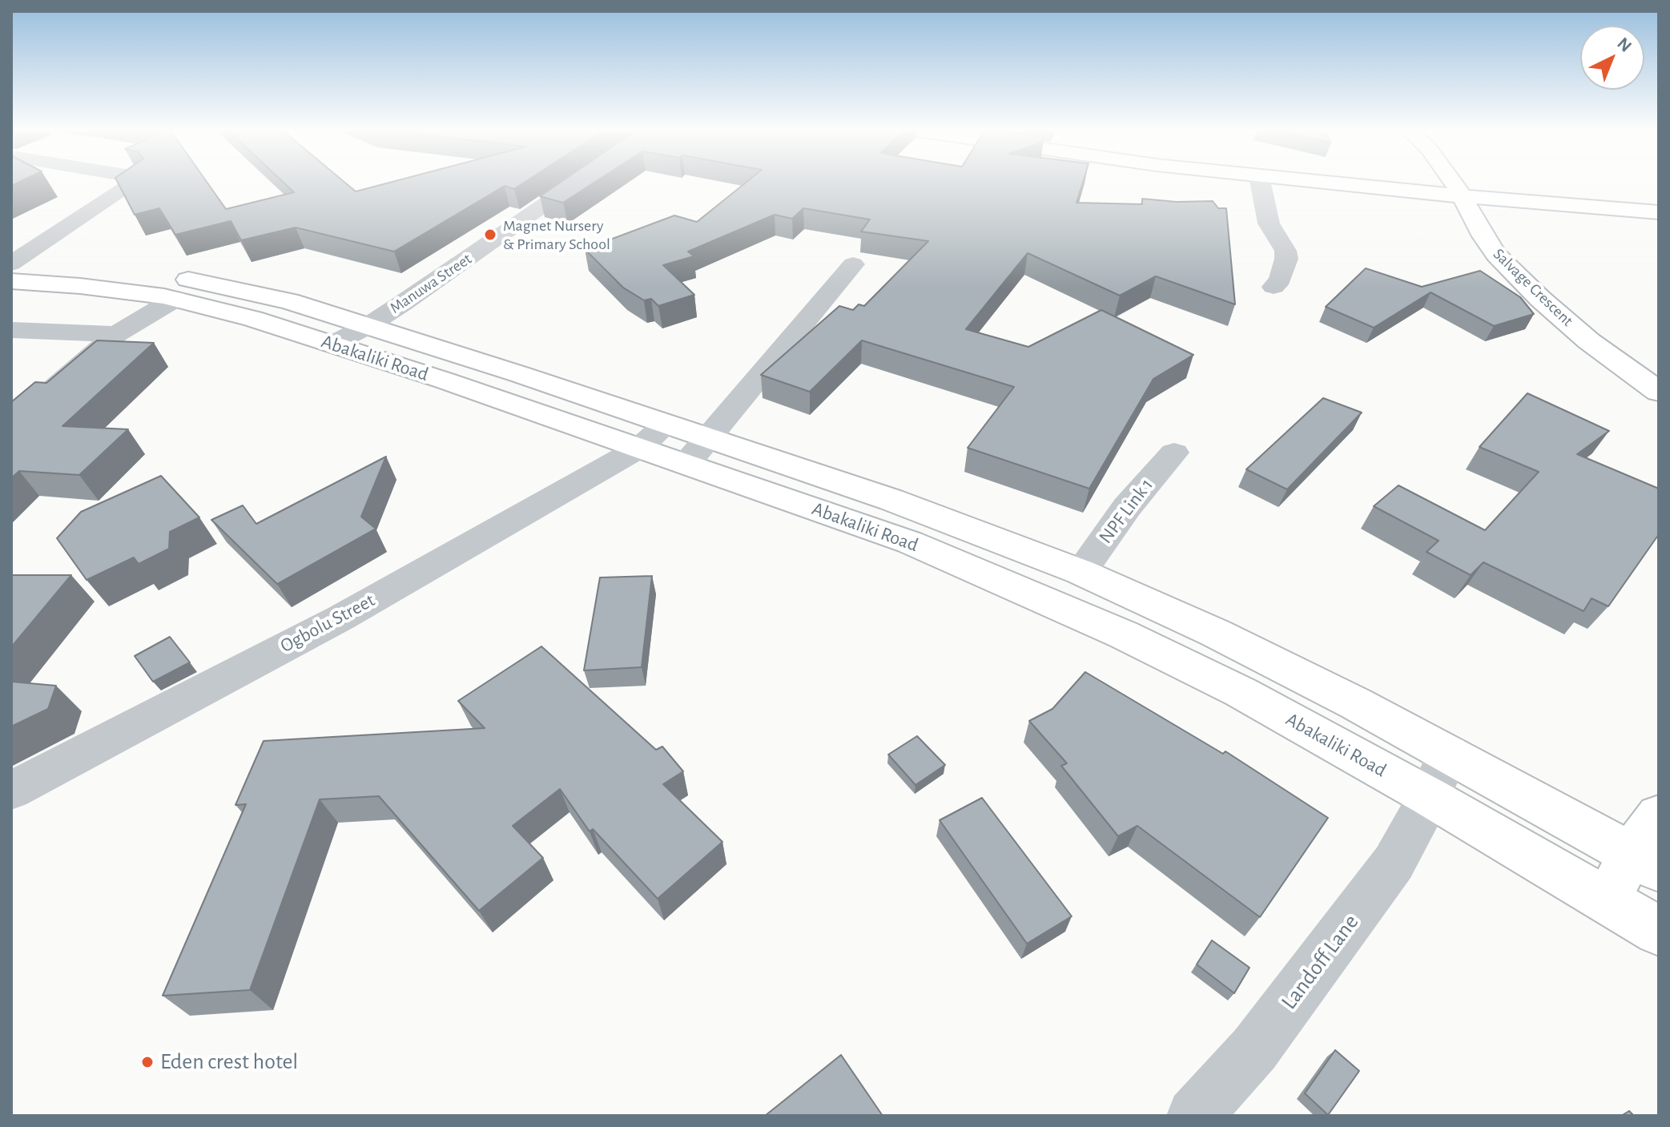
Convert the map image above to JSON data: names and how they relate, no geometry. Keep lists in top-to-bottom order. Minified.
{"streets":{"main road":["Salvage Crescent","Abakaliki Road"],"street":["Manuwa Street","NPF Link 1","Ogbolu Street","Landoff Lane"]},"crossings":[["Manuwa Street","Abakaliki Road"],["Abakaliki Road","NPF Link 1"],["Abakaliki Road","Ogbolu Street"],["Abakaliki Road","Landoff Lane"]],"places":["Magnet Nursery & Primary School","Eden crest hotel"],"north":"top right"}
